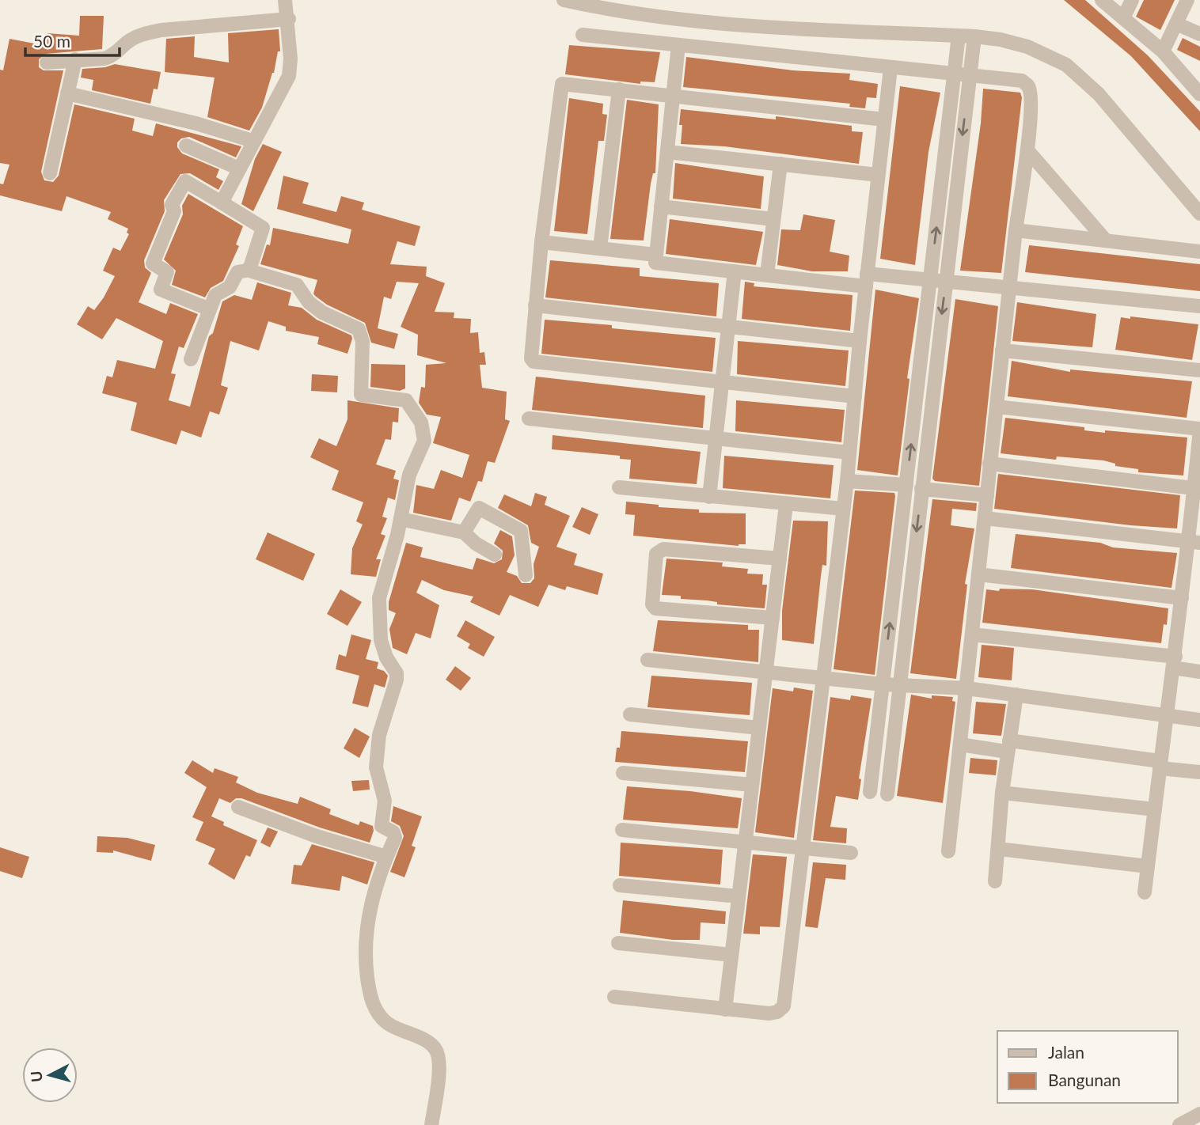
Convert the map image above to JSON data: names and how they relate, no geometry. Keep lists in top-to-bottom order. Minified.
{"legend":["Jalan","Bangunan"],"scale_bar":"50 m","north":"left"}
